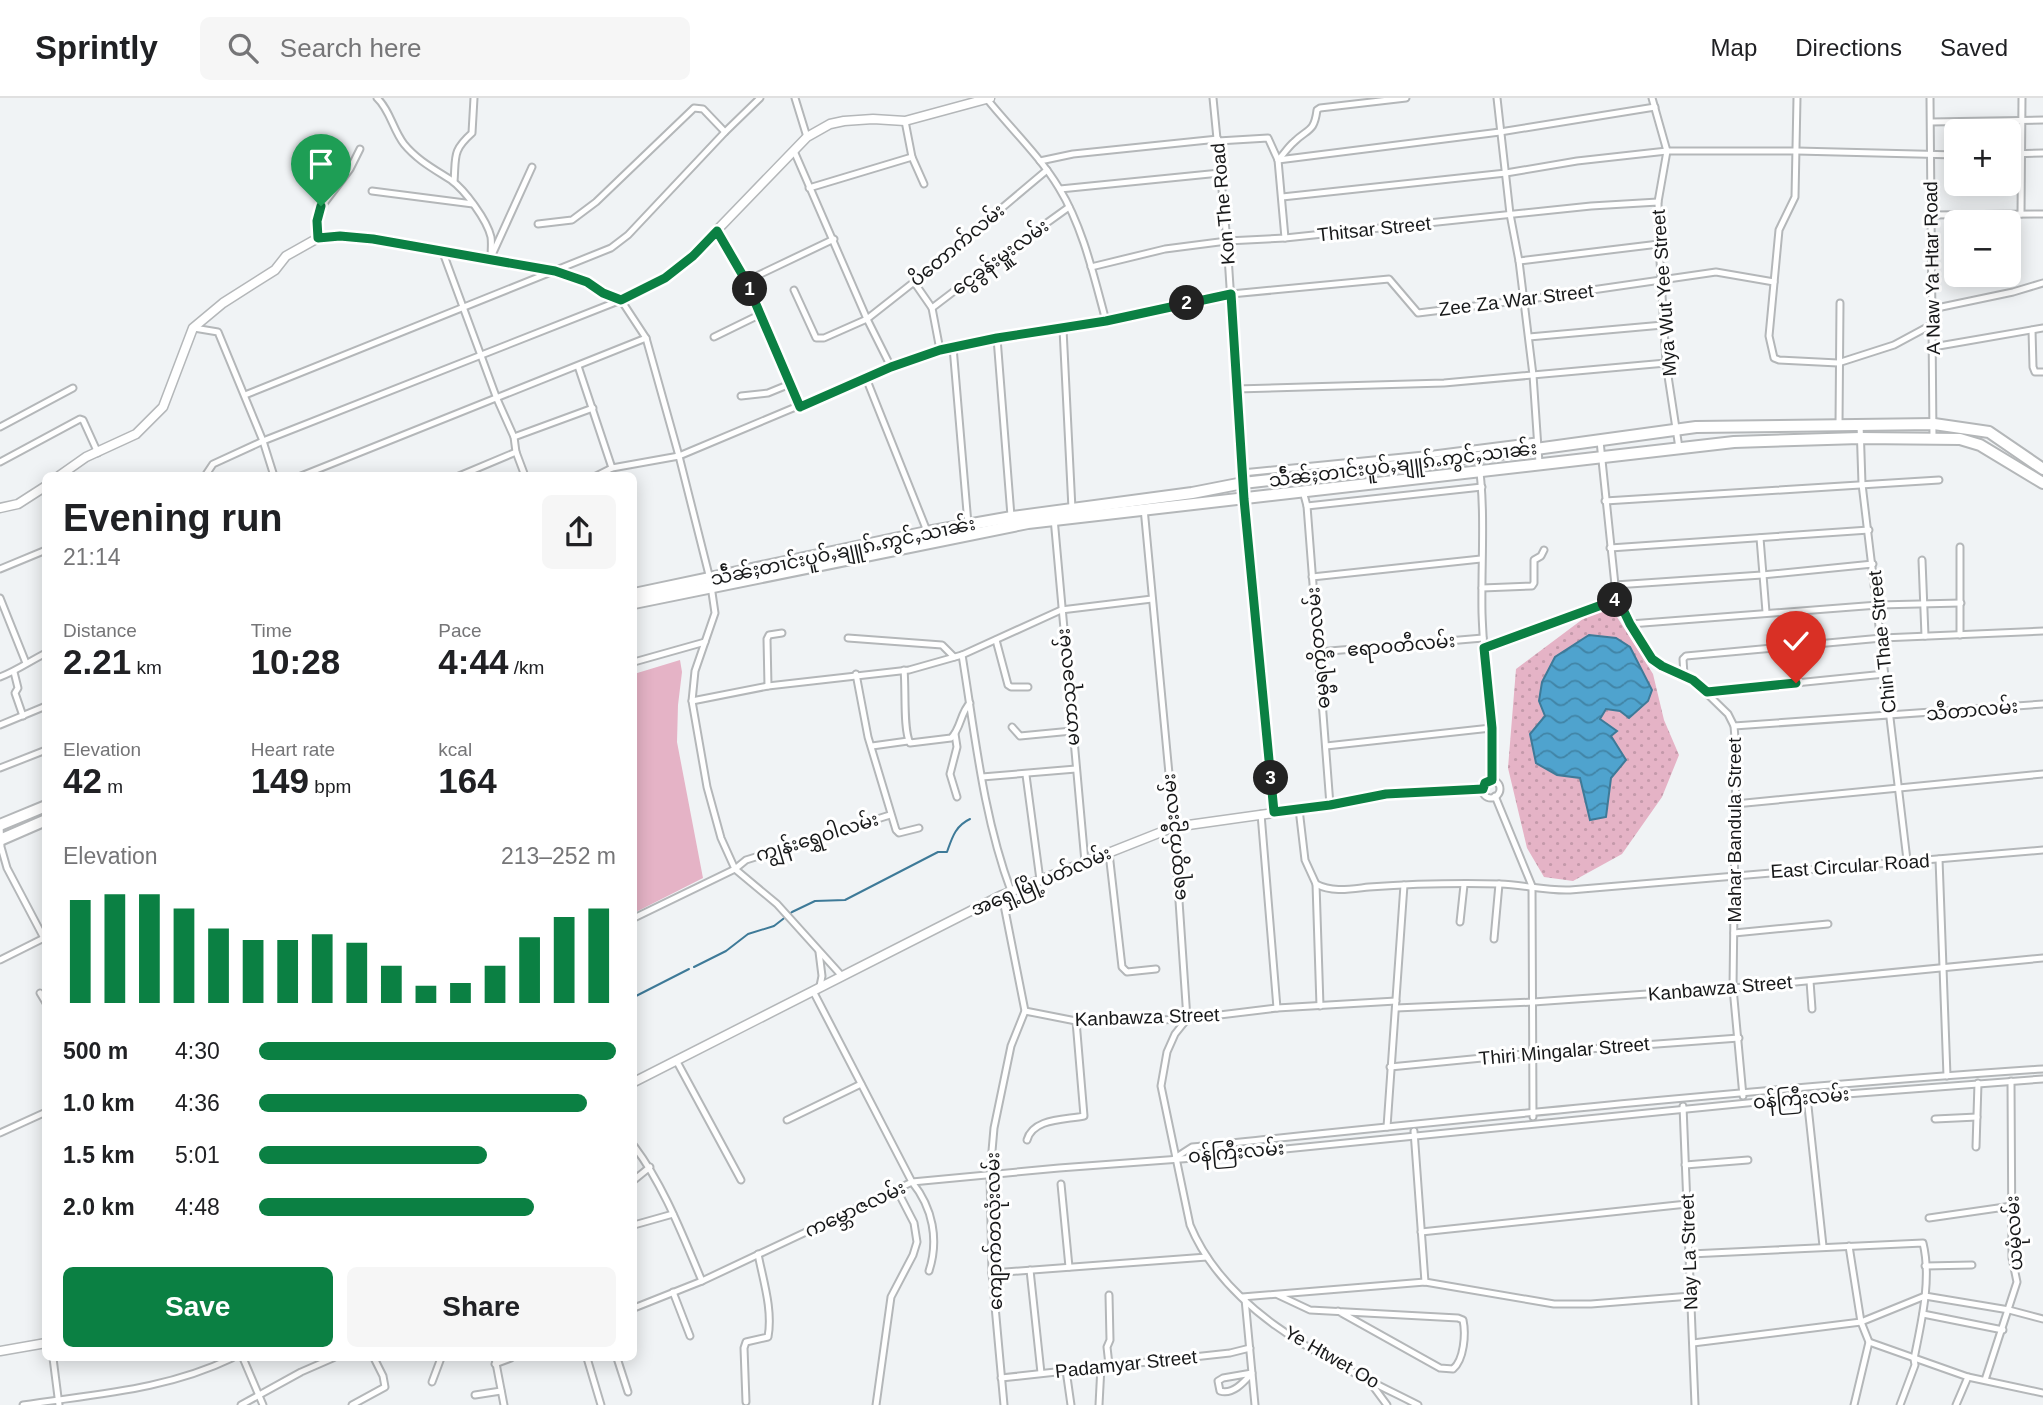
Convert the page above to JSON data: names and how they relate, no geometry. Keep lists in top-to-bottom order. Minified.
{"streets":{"highway":["သဵႅၼ်ႈတၢင်းပူဝ်ႇၶျူၵ်ႉဢွင်ႇသၢၼ်း"],"street":["Kon The Road","Thitsar Street","ပိတောက်လမ်း","ငွေခွန်းမှူးလမ်း","A Naw Ya Htar Road","Mya Wut Yee Street","Zee Za War Street","Chin Thae Street","ဧရာဝတီလမ်း","ဓမ္မရက္ခိတလမ်း","မဟာသုခလမ်း","သီတာလမ်း","Mahar Bandula Street","ကျွန်းရွှေဝါလမ်း","ရေထွက်ဦးလမ်း","East Circular Road","အရှေ့မြို့ပတ်လမ်း","Kanbawza Street","Thiri Mingalar Street","ဝန်ကြီးလမ်း","ကမ္ဘောဇလမ်း","ကျောက်တလုံးလမ်း","ယမုံလမ်း","Nay La Street","Ye Htwet Oo","Padamyar Street"]},"crossings":[["Kon The Road","Thitsar Street"],["Kon The Road","Zee Za War Street"],["Kon The Road","သဵႅၼ်ႈတၢင်းပူဝ်ႇၶျူၵ်ႉဢွင်ႇသၢၼ်း"],["Kon The Road","အရှေ့မြို့ပတ်လမ်း"],["Thitsar Street","Mya Wut Yee Street"],["A Naw Ya Htar Road","သဵႅၼ်ႈတၢင်းပူဝ်ႇၶျူၵ်ႉဢွင်ႇသၢၼ်း"],["Mya Wut Yee Street","Zee Za War Street"],["Mya Wut Yee Street","သဵႅၼ်ႈတၢင်းပူဝ်ႇၶျူၵ်ႉဢွင်ႇသၢၼ်း"],["သဵႅၼ်ႈတၢင်းပူဝ်ႇၶျူၵ်ႉဢွင်ႇသၢၼ်း","Chin Thae Street"],["သဵႅၼ်ႈတၢင်းပူဝ်ႇၶျူၵ်ႉဢွင်ႇသၢၼ်း","ဓမ္မရက္ခိတလမ်း"],["သဵႅၼ်ႈတၢင်းပူဝ်ႇၶျူၵ်ႉဢွင်ႇသၢၼ်း","မဟာသုခလမ်း"],["သဵႅၼ်ႈတၢင်းပူဝ်ႇၶျူၵ်ႉဢွင်ႇသၢၼ်း","Mahar Bandula Street"],["သဵႅၼ်ႈတၢင်းပူဝ်ႇၶျူၵ်ႉဢွင်ႇသၢၼ်း","ရေထွက်ဦးလမ်း"],["Chin Thae Street","သီတာလမ်း"],["Chin Thae Street","East Circular Road"],["ဧရာဝတီလမ်း","ဓမ္မရက္ခိတလမ်း"],["ဓမ္မရက္ခိတလမ်း","အရှေ့မြို့ပတ်လမ်း"],["မဟာသုခလမ်း","အရှေ့မြို့ပတ်လမ်း"],["သီတာလမ်း","Mahar Bandula Street"],["Mahar Bandula Street","East Circular Road"],["Mahar Bandula Street","Kanbawza Street"],["Mahar Bandula Street","Thiri Mingalar Street"],["Mahar Bandula Street","ဝန်ကြီးလမ်း"],["ရေထွက်ဦးလမ်း","အရှေ့မြို့ပတ်လမ်း"],["ရေထွက်ဦးလမ်း","Kanbawza Street"],["Kanbawza Street","ကျောက်တလုံးလမ်း"],["ဝန်ကြီးလမ်း","ကမ္ဘောဇလမ်း"],["ဝန်ကြီးလမ်း","ယမုံလမ်း"],["ဝန်ကြီးလမ်း","Nay La Street"],["ဝန်ကြီးလမ်း","Ye Htwet Oo"],["ကမ္ဘောဇလမ်း","ကျောက်တလုံးလမ်း"],["ကမ္ဘောဇလမ်း","Ye Htwet Oo"],["ကျောက်တလုံးလမ်း","Padamyar Street"]],"page":{"header":"Sprintly","search":"Search here","nav":["Map","Directions","Saved"],"map_buttons":["+","−"],"pins":["1","2","4","3"],"heading":["Evening run","21:14"],"stats":[["Distance","2.21 km"],["Time","10:28"],["Pace","4:44 /km"],["Elevation","42 m"],["Heart rate","149 bpm"],["kcal","164"]],"chart":["Elevation","213–252 m"],"list":[{"name":"500 m","note":"4:30"},{"name":"1.0 km","note":"4:36"},{"name":"1.5 km","note":"5:01"},{"name":"2.0 km","note":"4:48"}],"buttons":["Save","Share"]}}
